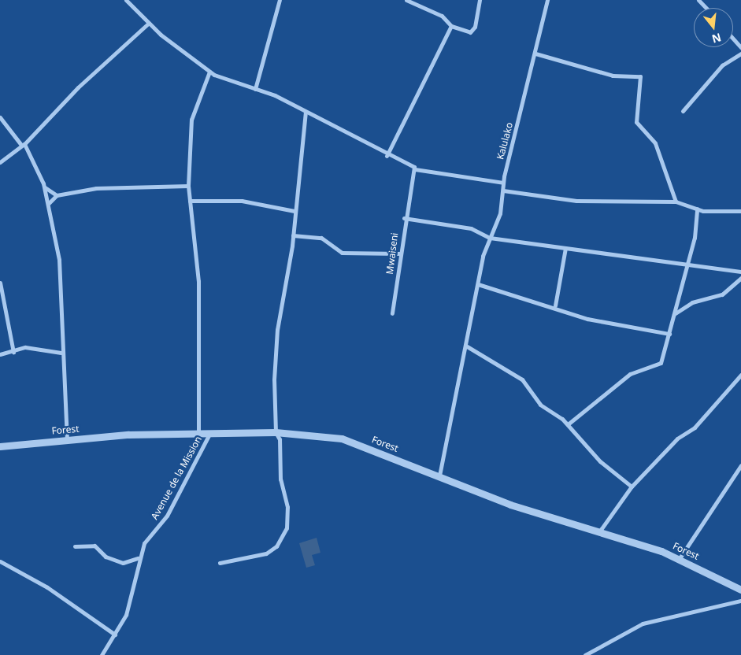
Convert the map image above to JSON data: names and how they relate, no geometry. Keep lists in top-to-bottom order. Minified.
{"streets":{"street":["Kalulako","Mwaiseni","Forest","Avenue de la Mission"]},"crossings":[["Kalulako","Forest"],["Forest","Avenue de la Mission"]],"north":"bottom"}
